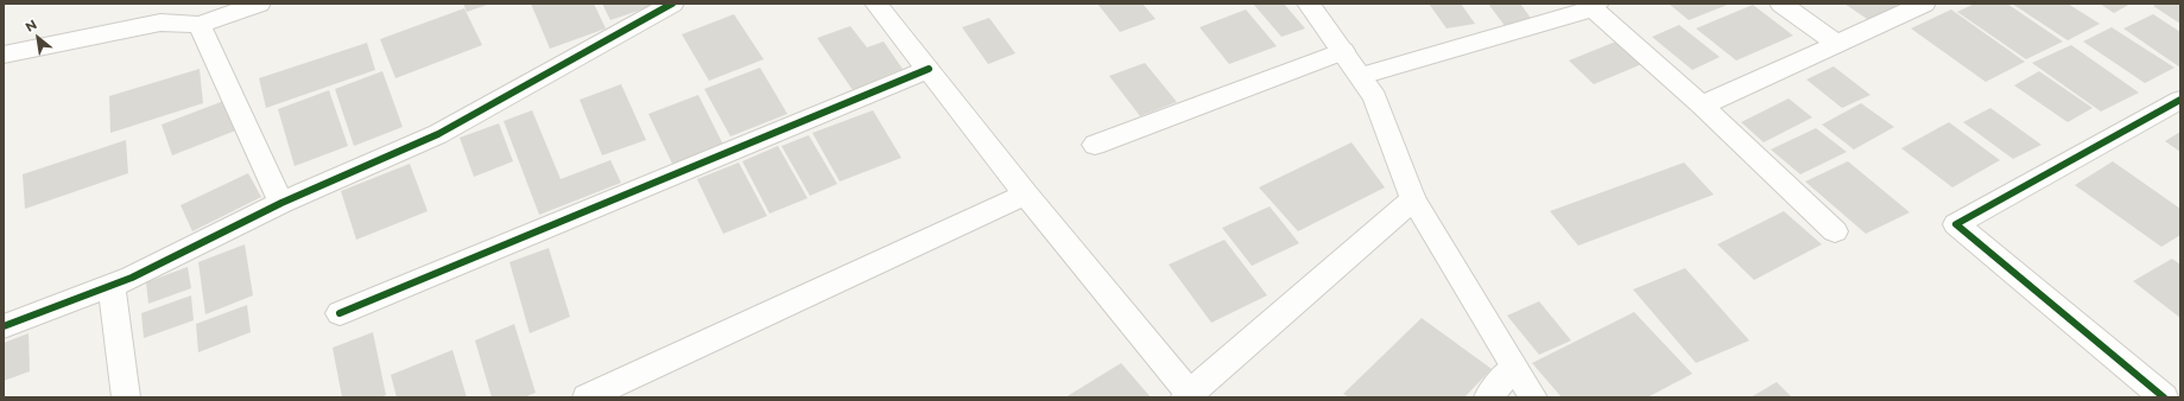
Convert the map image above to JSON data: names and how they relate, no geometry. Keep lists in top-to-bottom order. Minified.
{"north":"top left"}
